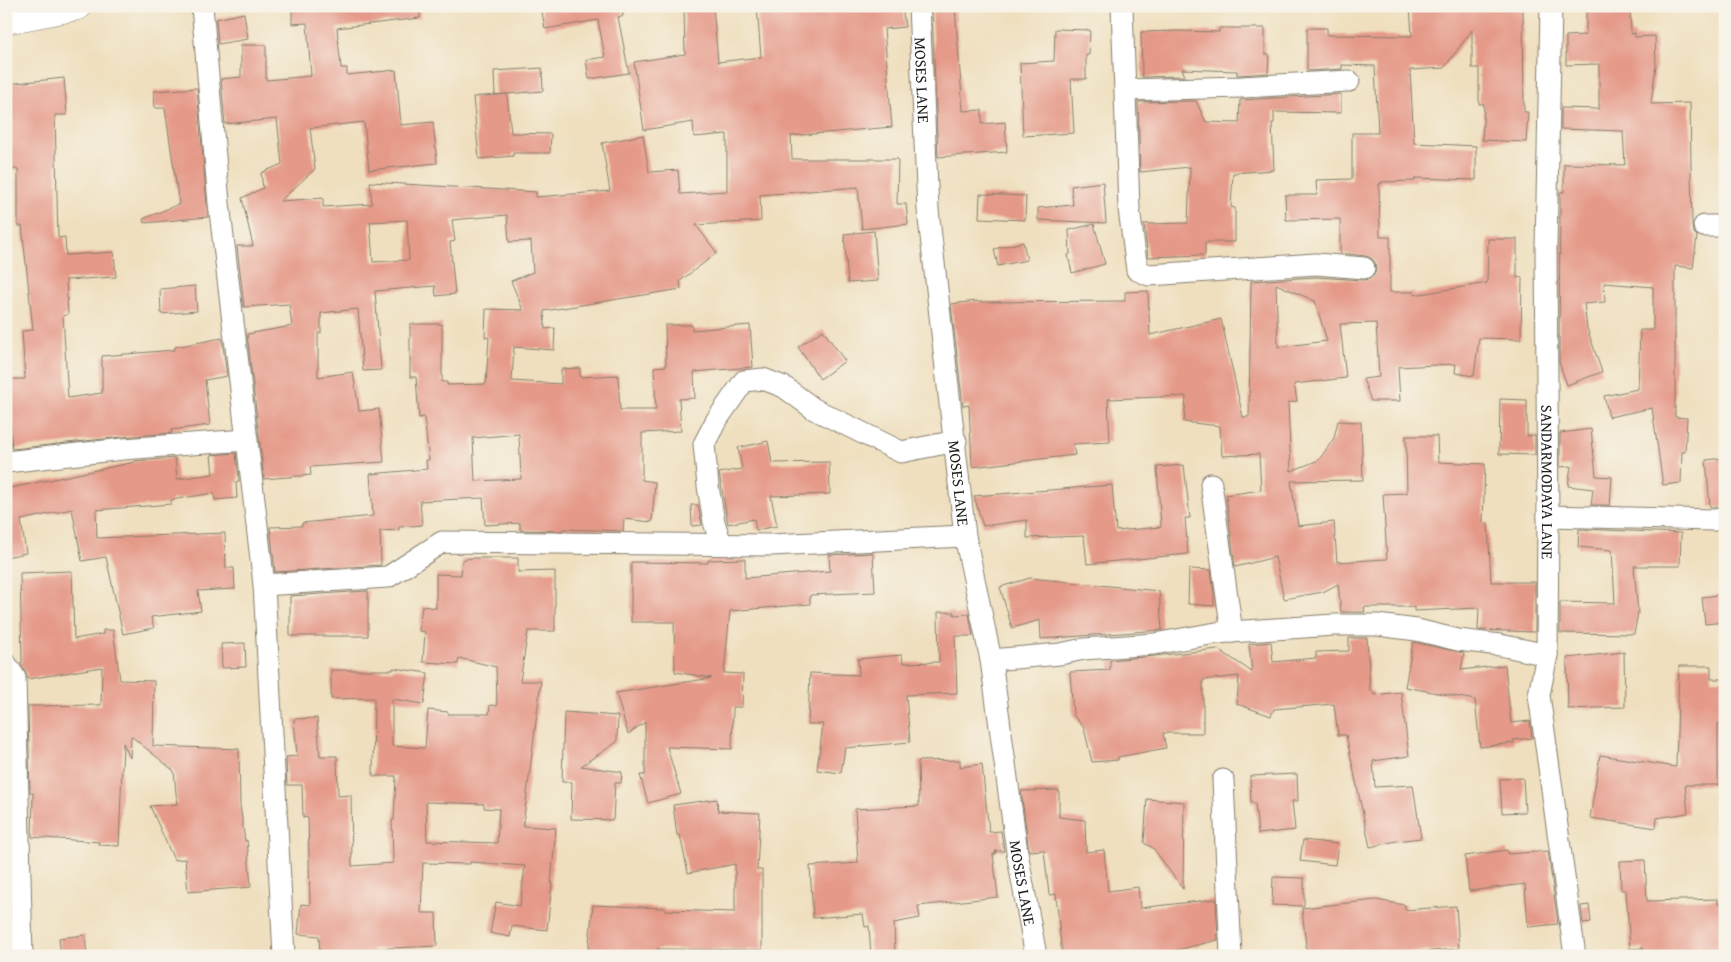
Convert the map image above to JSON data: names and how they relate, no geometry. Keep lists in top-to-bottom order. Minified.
{"streets":{"street":["MOSES LANE","SANDARMODAYA LANE"]}}
